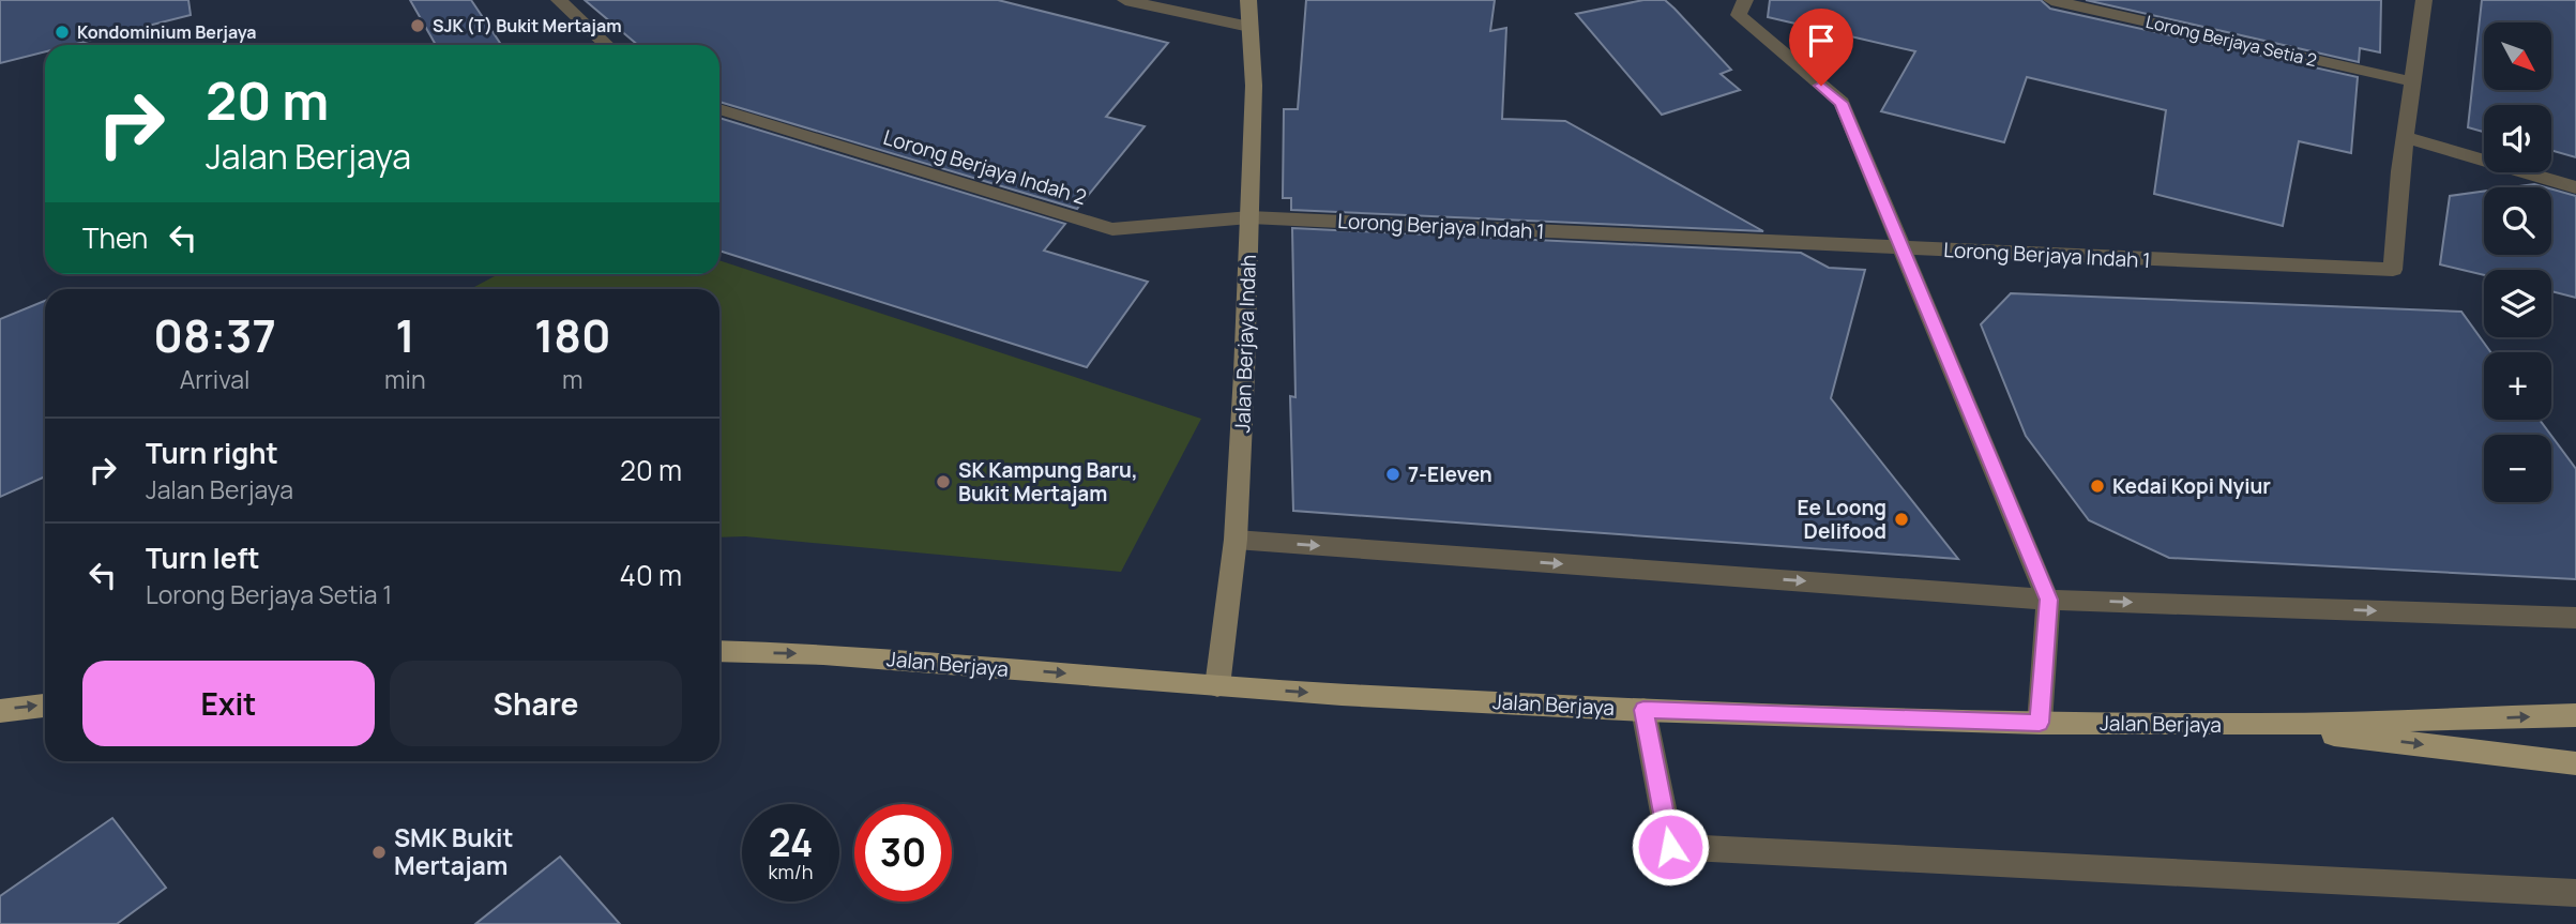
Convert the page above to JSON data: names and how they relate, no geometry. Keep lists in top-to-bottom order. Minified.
{"streets":{"main road":["Jalan Berjaya"],"street":["Lorong Berjaya Setia 2","Lorong Berjaya Indah 2","Lorong Berjaya Indah 1","Jalan Berjaya Indah"]},"crossings":[["Lorong Berjaya Setia 2","Lorong Berjaya Indah 1"],["Lorong Berjaya Indah 2","Lorong Berjaya Indah 1"],["Lorong Berjaya Indah 2","Jalan Berjaya Indah"],["Lorong Berjaya Indah 1","Jalan Berjaya Indah"],["Jalan Berjaya Indah","Jalan Berjaya"]],"one_way":["Jalan Berjaya"],"places":["SJK (T) Bukit Mertajam","Kondominium Berjaya","7-Eleven","SK Kampung Baru, Bukit Mertajam","Kedai Kopi Nyiur","Ee Loong Delifood","SMK Bukit Mertajam"],"north":"bottom right","page":{"map_buttons":["+","−"],"turn":["20 m","Jalan Berjaya"],"then":"Then","eta":["08:37","Arrival","1","min","180","m"],"list":[{"name":"Turn right","note":"Jalan Berjaya","value":"20 m"},{"name":"Turn left","note":"Lorong Berjaya Setia 1","value":"40 m"}],"buttons":["Exit","Share"],"speed":"24 km/h","limit":"30"}}
